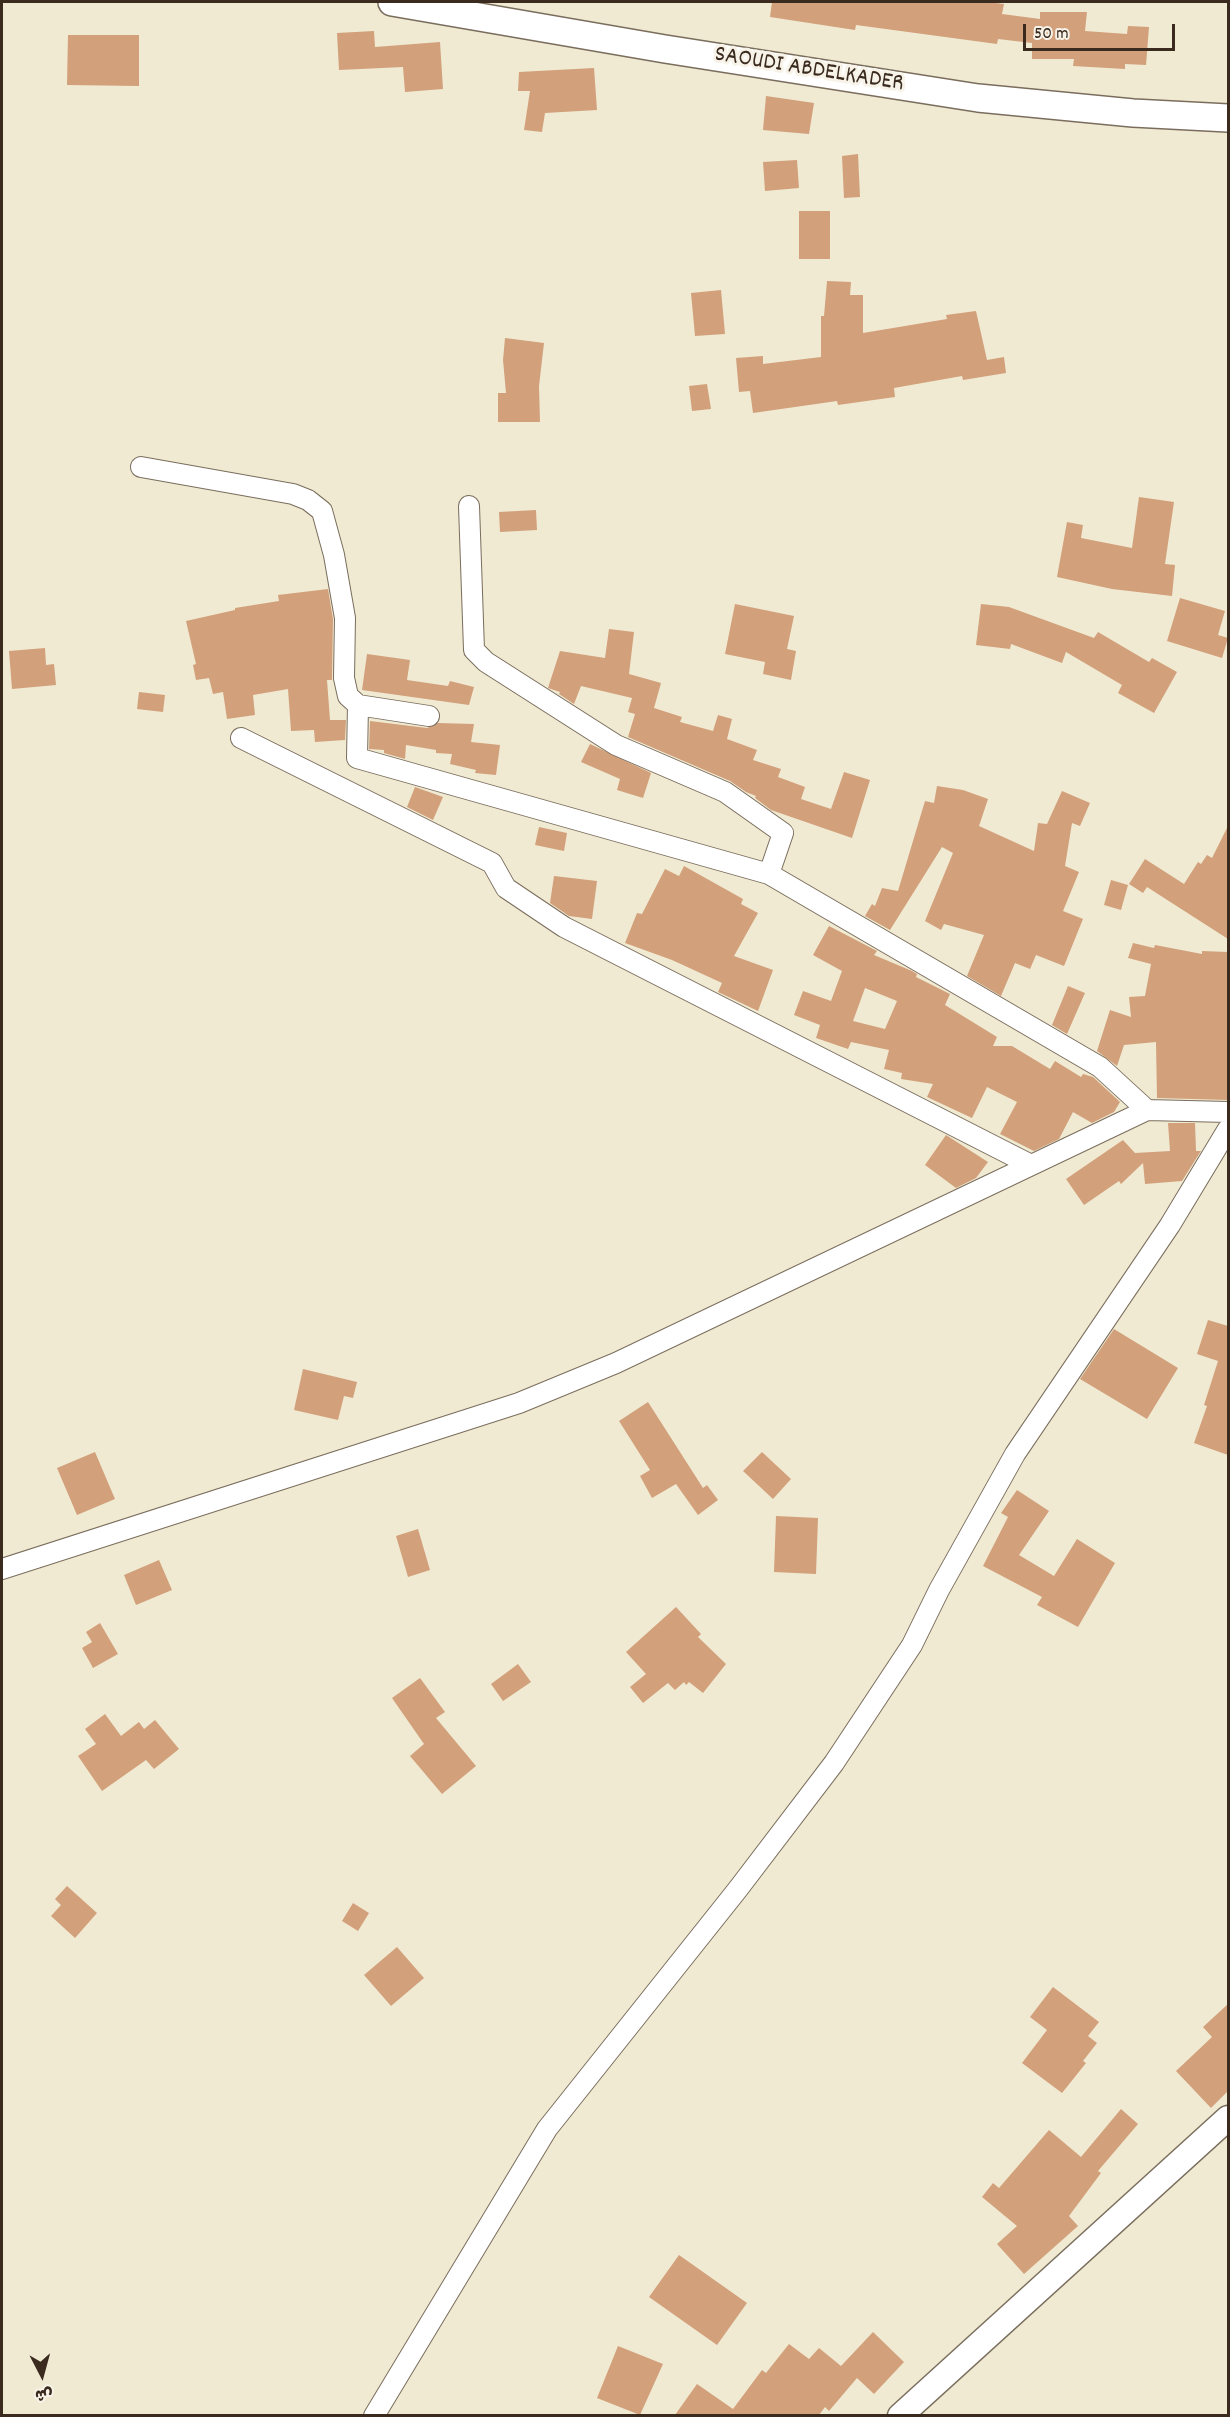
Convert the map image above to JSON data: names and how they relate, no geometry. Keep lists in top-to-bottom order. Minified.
{"streets":{"main road":["SAOUDI ABDELKADER"]},"scale_bar":"50 m","north":"bottom"}
